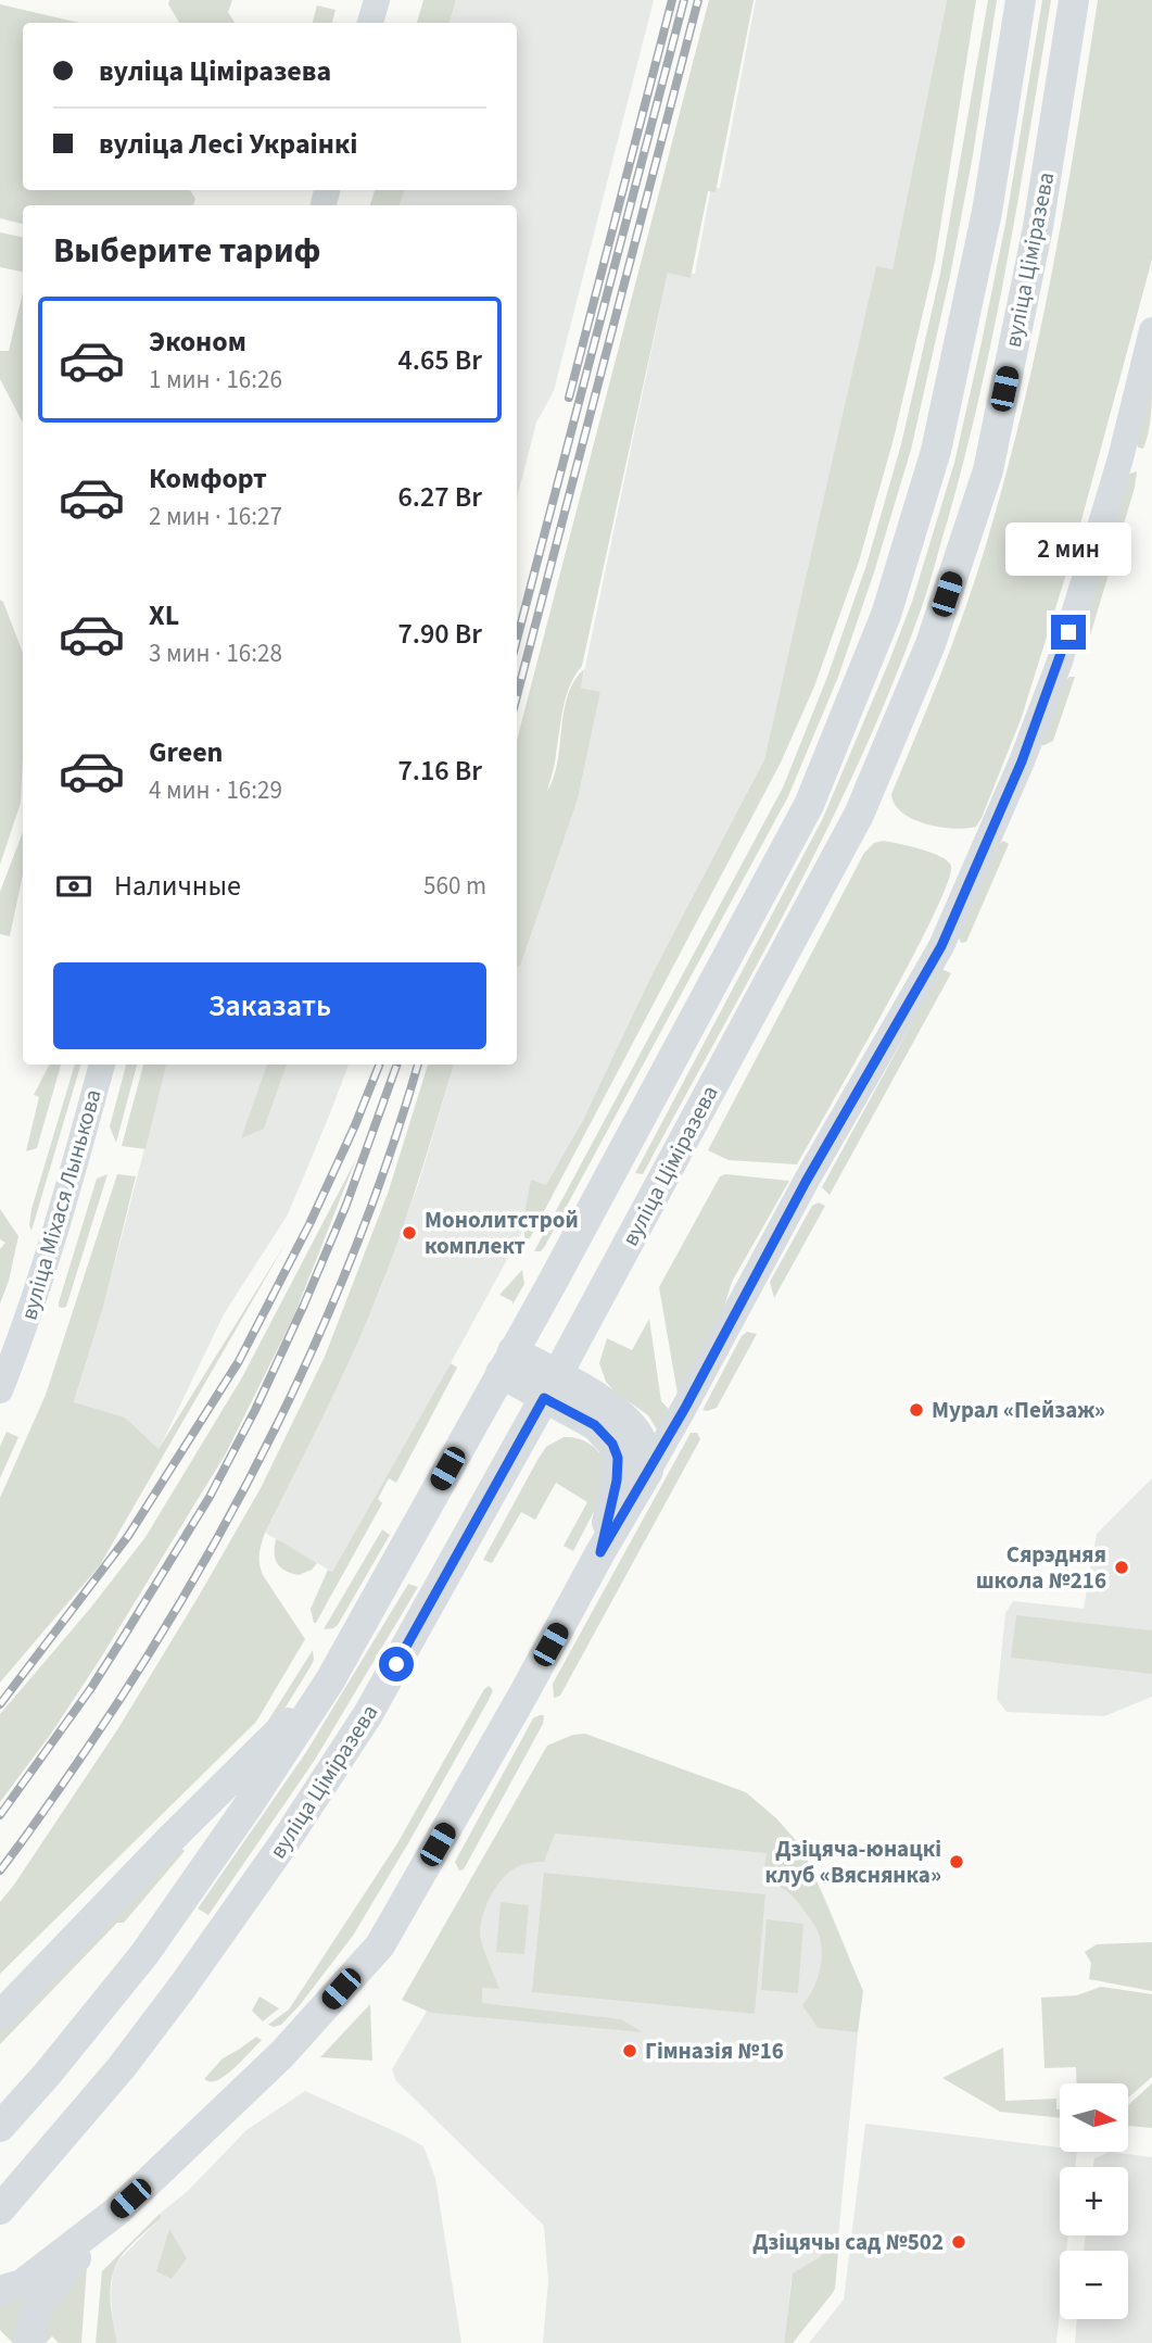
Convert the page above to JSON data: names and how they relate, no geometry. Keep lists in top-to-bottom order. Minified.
{"streets":{"main road":["вуліца Ціміразева"],"street":["вуліца Міхася Лынькова"]},"places":["Монолитстрой комплект","Мурал «Пейзаж»","Сярэдняя школа №216","Дзіцяча-юнацкі клуб «Вяснянка»","Гімназія №16","Дзіцячы сад №502"],"north":"right","page":{"banner":["вуліца Ціміразева","вуліца Лесі Украінкі"],"heading":"Выберите тариф","list":[{"name":"Эконом","note":"1 мин · 16:26","value":"4.65 Br"},{"name":"Комфорт","note":"2 мин · 16:27","value":"6.27 Br"},{"name":"XL","note":"3 мин · 16:28","value":"7.90 Br"},{"name":"Green","note":"4 мин · 16:29","value":"7.16 Br"}],"bubble":"2 мин","pay":["Наличные","560 m"],"buttons":"Заказать","map_buttons":["+","−"]}}
